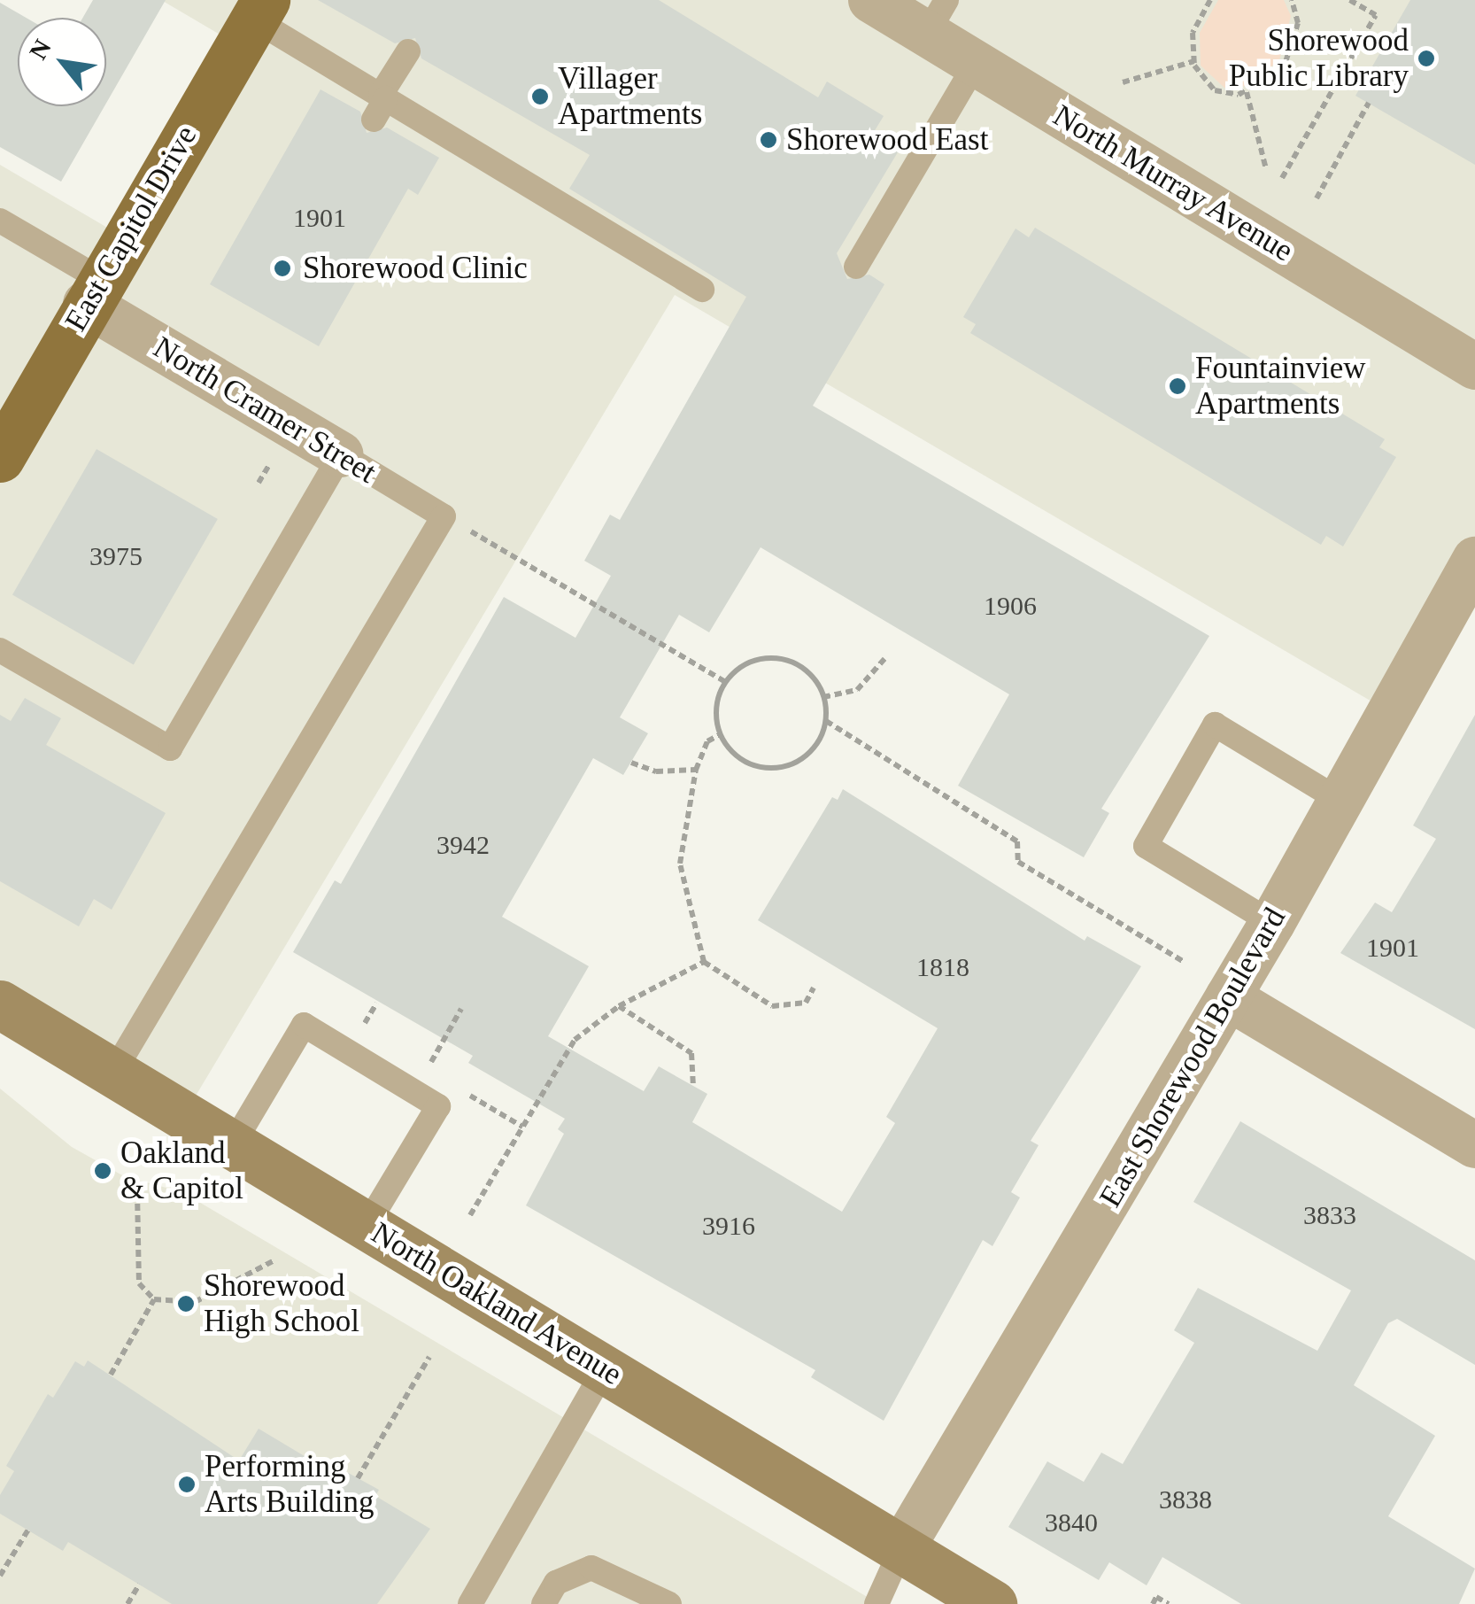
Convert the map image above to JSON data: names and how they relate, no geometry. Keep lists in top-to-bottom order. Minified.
{"streets":{"main road":["East Capitol Drive","North Oakland Avenue"],"street":["North Murray Avenue","North Cramer Street","East Shorewood Boulevard"]},"crossings":[["East Capitol Drive","North Cramer Street"],["East Shorewood Boulevard","North Oakland Avenue"]],"places":["Shorewood Public Library","Villager Apartments","Shorewood East","Shorewood Clinic","Fountainview Apartments","Oakland & Capitol","Shorewood High School","Performing Arts Building"],"house_numbers":["1901","3975","1906","3942","1901","1818","3833","3916","3838","3840"],"north":"top left"}
